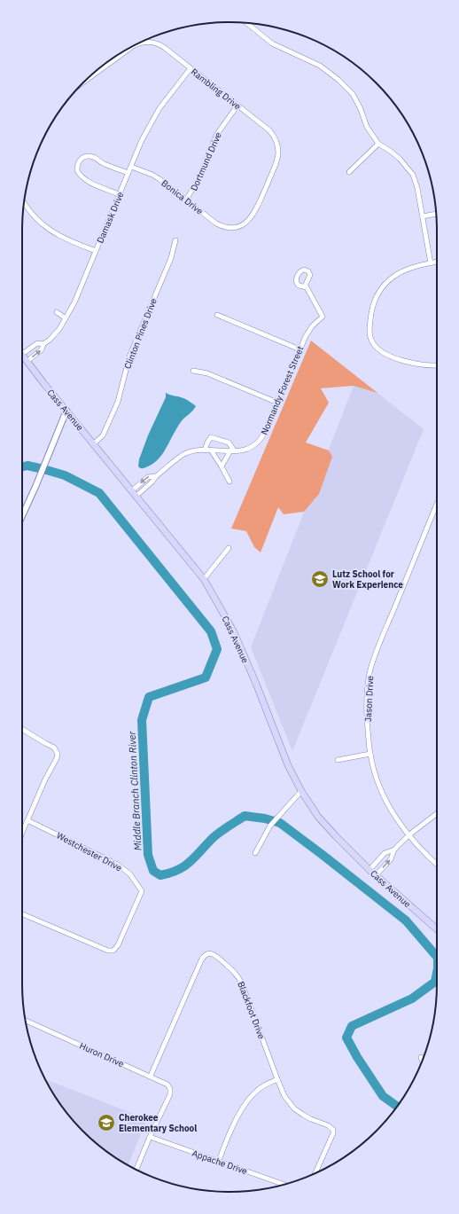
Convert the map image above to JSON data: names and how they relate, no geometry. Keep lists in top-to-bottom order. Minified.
{"streets":{"main road":["Cass Avenue"],"street":["Rambling Drive","Dortmund Drive","Bonica Drive","Damask Drive","Clinton Pines Drive","Normandy Forest Street","Jason Drive","Westchester Drive","Blackfoot Drive","Huron Drive","Appache Drive"]},"crossings":[["Rambling Drive","Dortmund Drive"],["Rambling Drive","Bonica Drive"],["Rambling Drive","Damask Drive"],["Dortmund Drive","Bonica Drive"],["Bonica Drive","Damask Drive"],["Damask Drive","Cass Avenue"],["Clinton Pines Drive","Cass Avenue"],["Normandy Forest Street","Cass Avenue"],["Blackfoot Drive","Huron Drive"],["Huron Drive","Appache Drive"]],"water":["Middle Branch Clinton River"],"places":{"school or university":["Lutz School for Work Experience","Cherokee Elementary School"]}}
